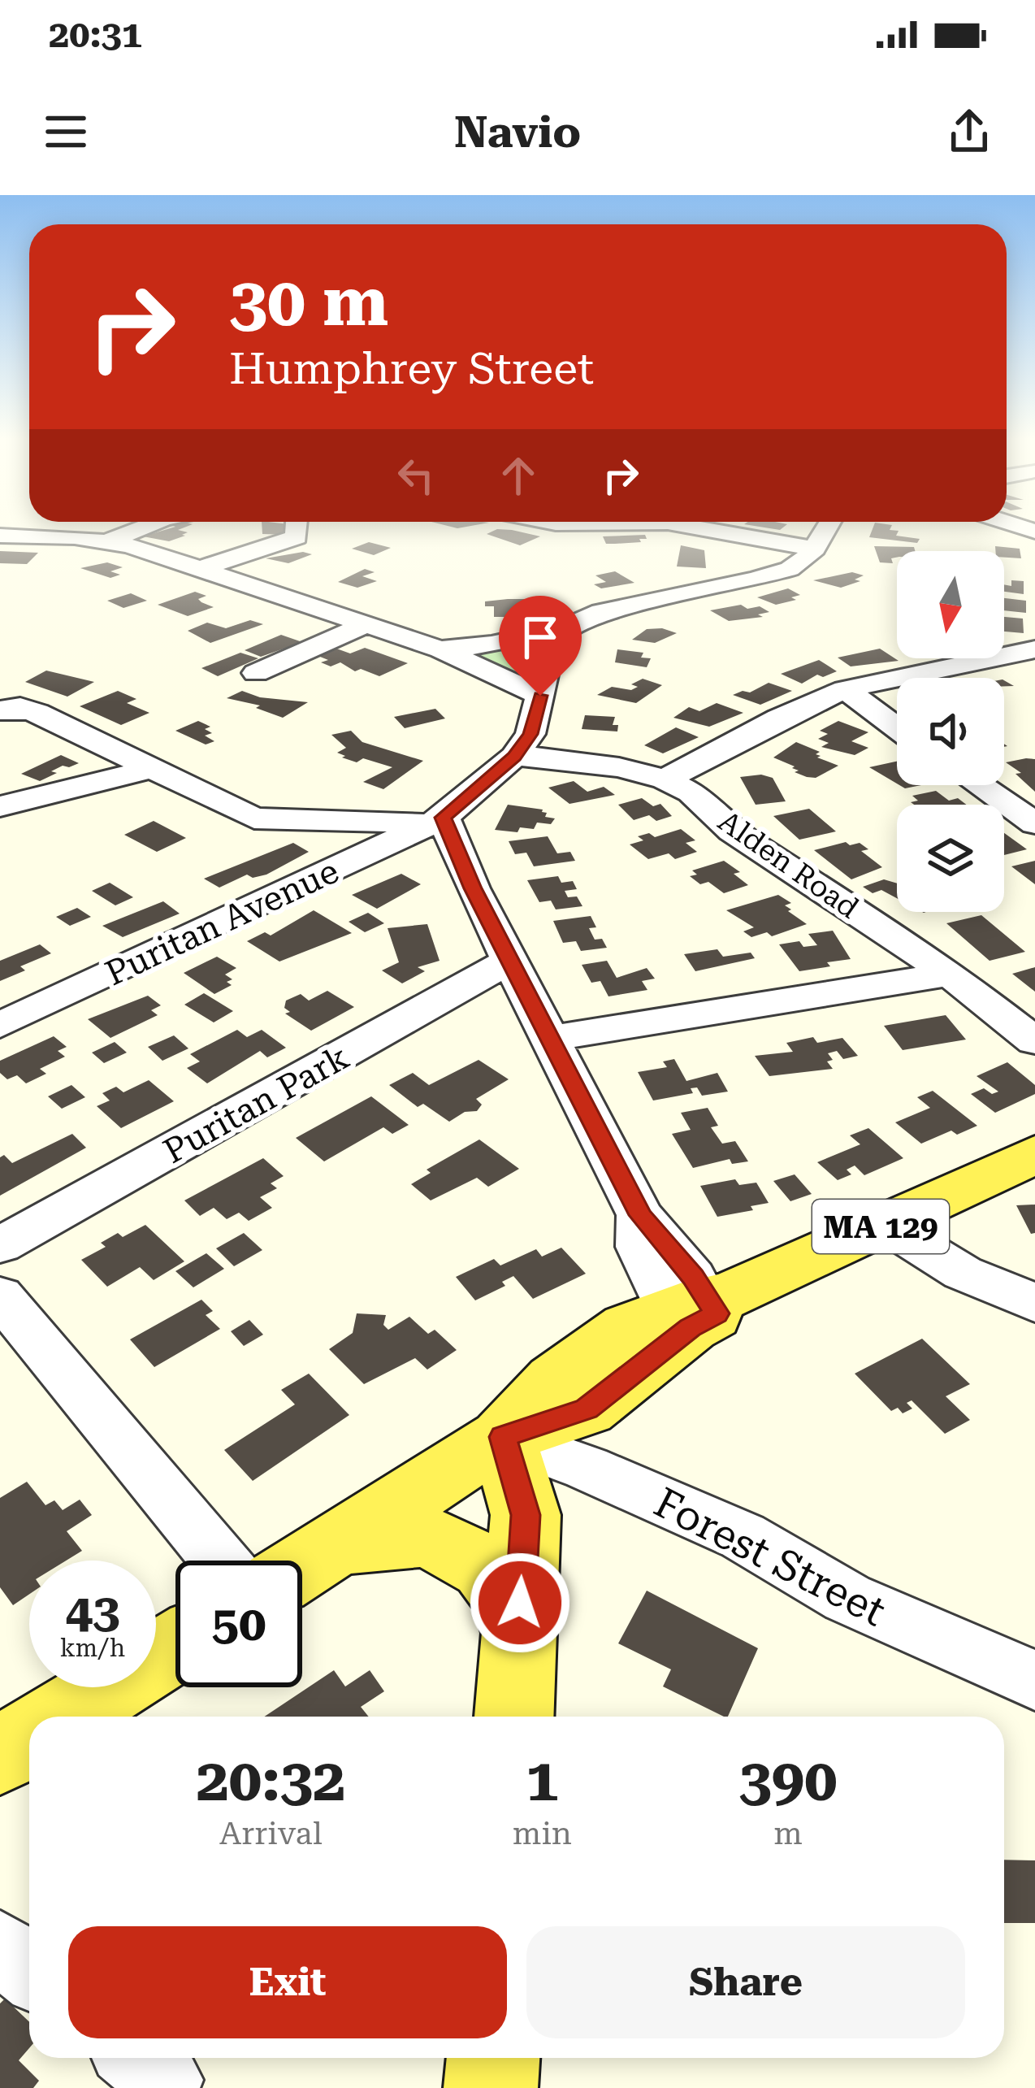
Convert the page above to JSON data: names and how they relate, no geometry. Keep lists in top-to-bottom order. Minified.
{"streets":{"main road":["MA 129"],"street":["Alden Road","Puritan Avenue","Puritan Park","Forest Street"]},"crossings":[["Alden Road","Puritan Avenue"],["MA 129","Forest Street"]],"north":"bottom","page":{"status":"20:31","header":"Navio","turn":["30 m","Humphrey Street"],"speed":"43 km/h","limit":"50","eta":["20:32","Arrival","1","min","390","m"],"buttons":["Exit","Share"]}}
